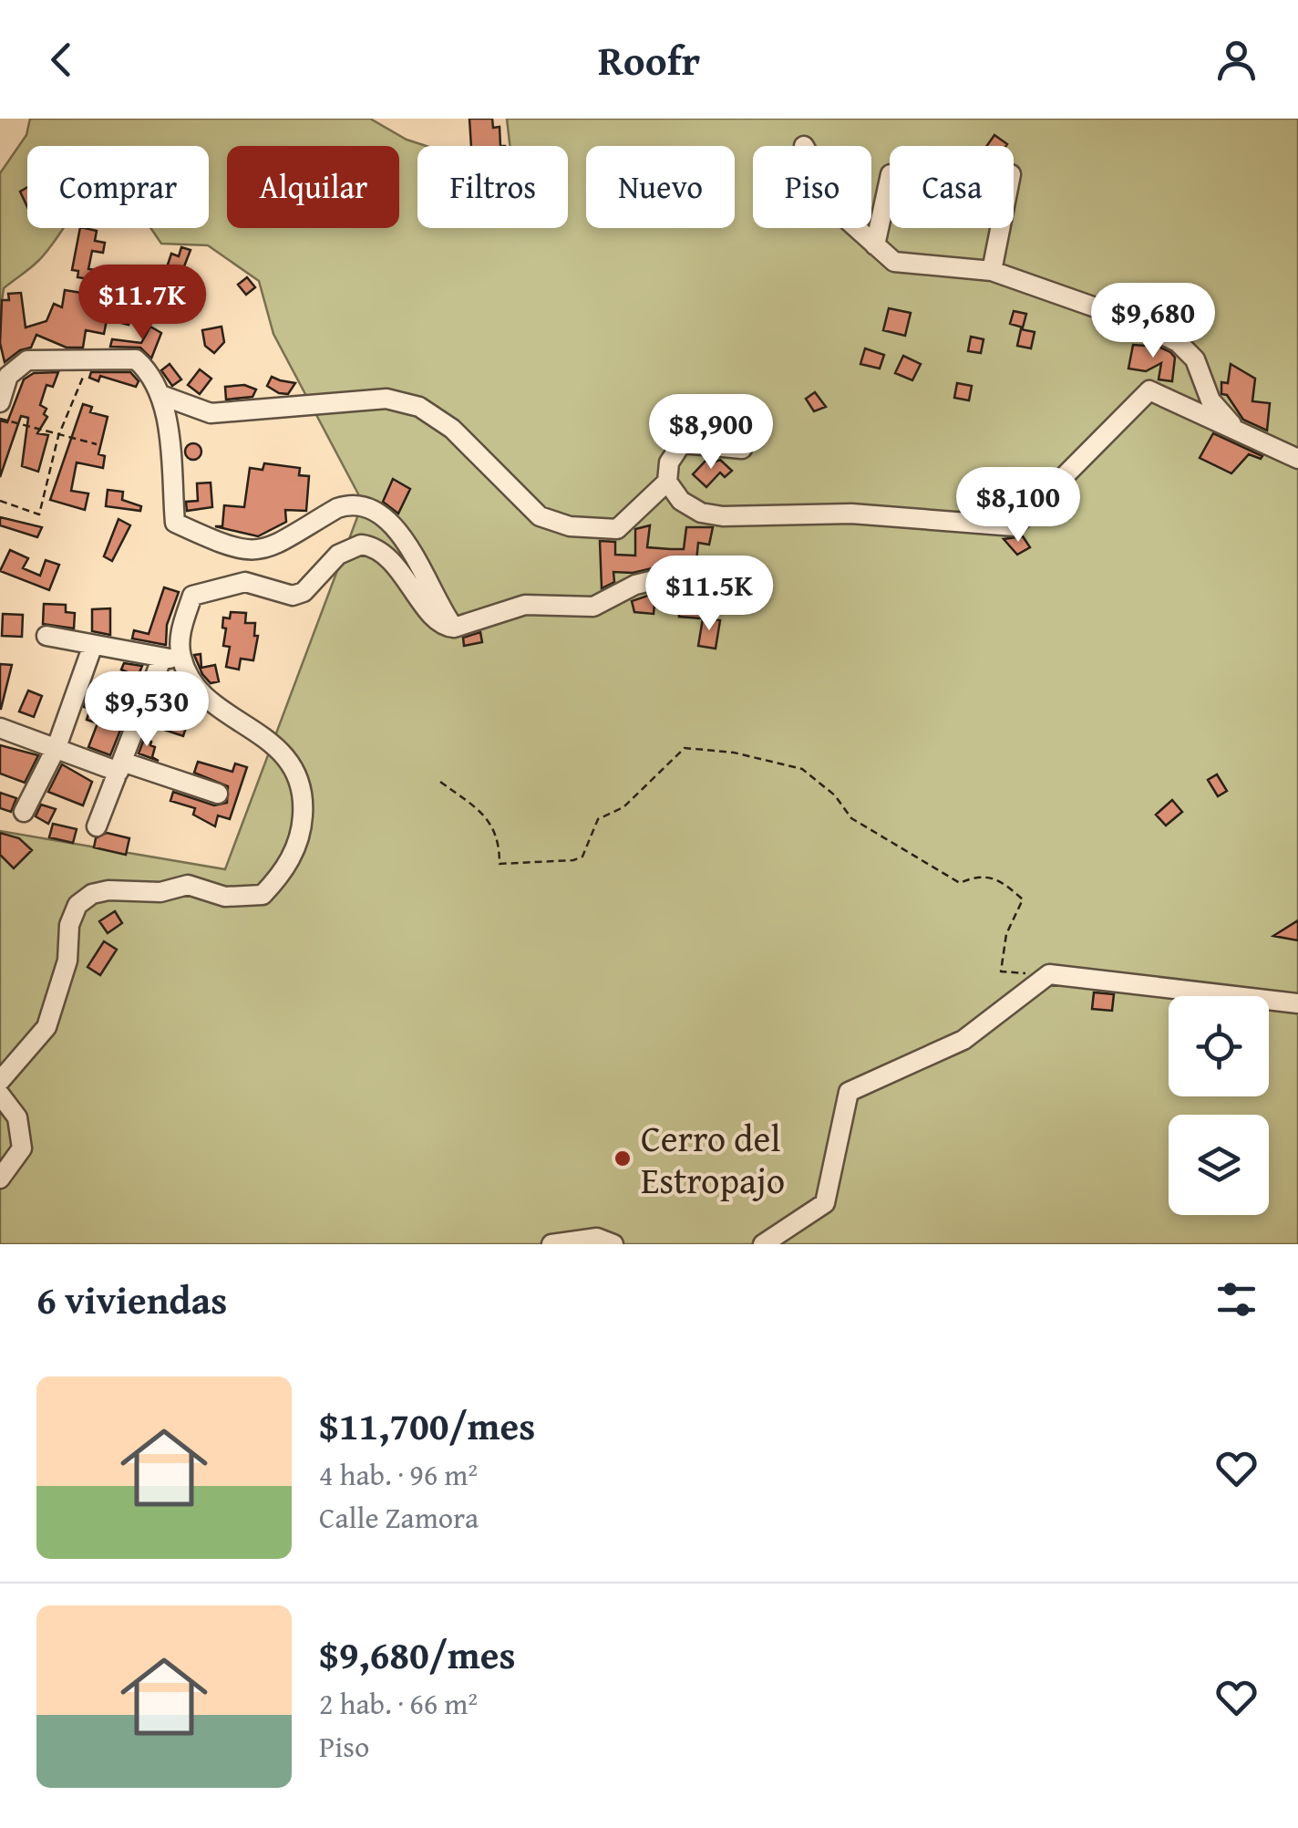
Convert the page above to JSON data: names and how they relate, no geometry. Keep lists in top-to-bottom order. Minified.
{"places":["Cerro del Estropajo"],"page":{"header":"Roofr","chip":["Comprar","Alquilar","Filtros","Nuevo","Piso","Casa"],"price":["$11.7K","$9,680","$8,900","$8,100","$11.5K","$9,530"],"heading":"6 viviendas","list":[{"name":"$11,700/mes","note":"4 hab. · 96 m² · Calle Zamora"},{"name":"$9,680/mes","note":"2 hab. · 66 m² · Piso"}]}}
